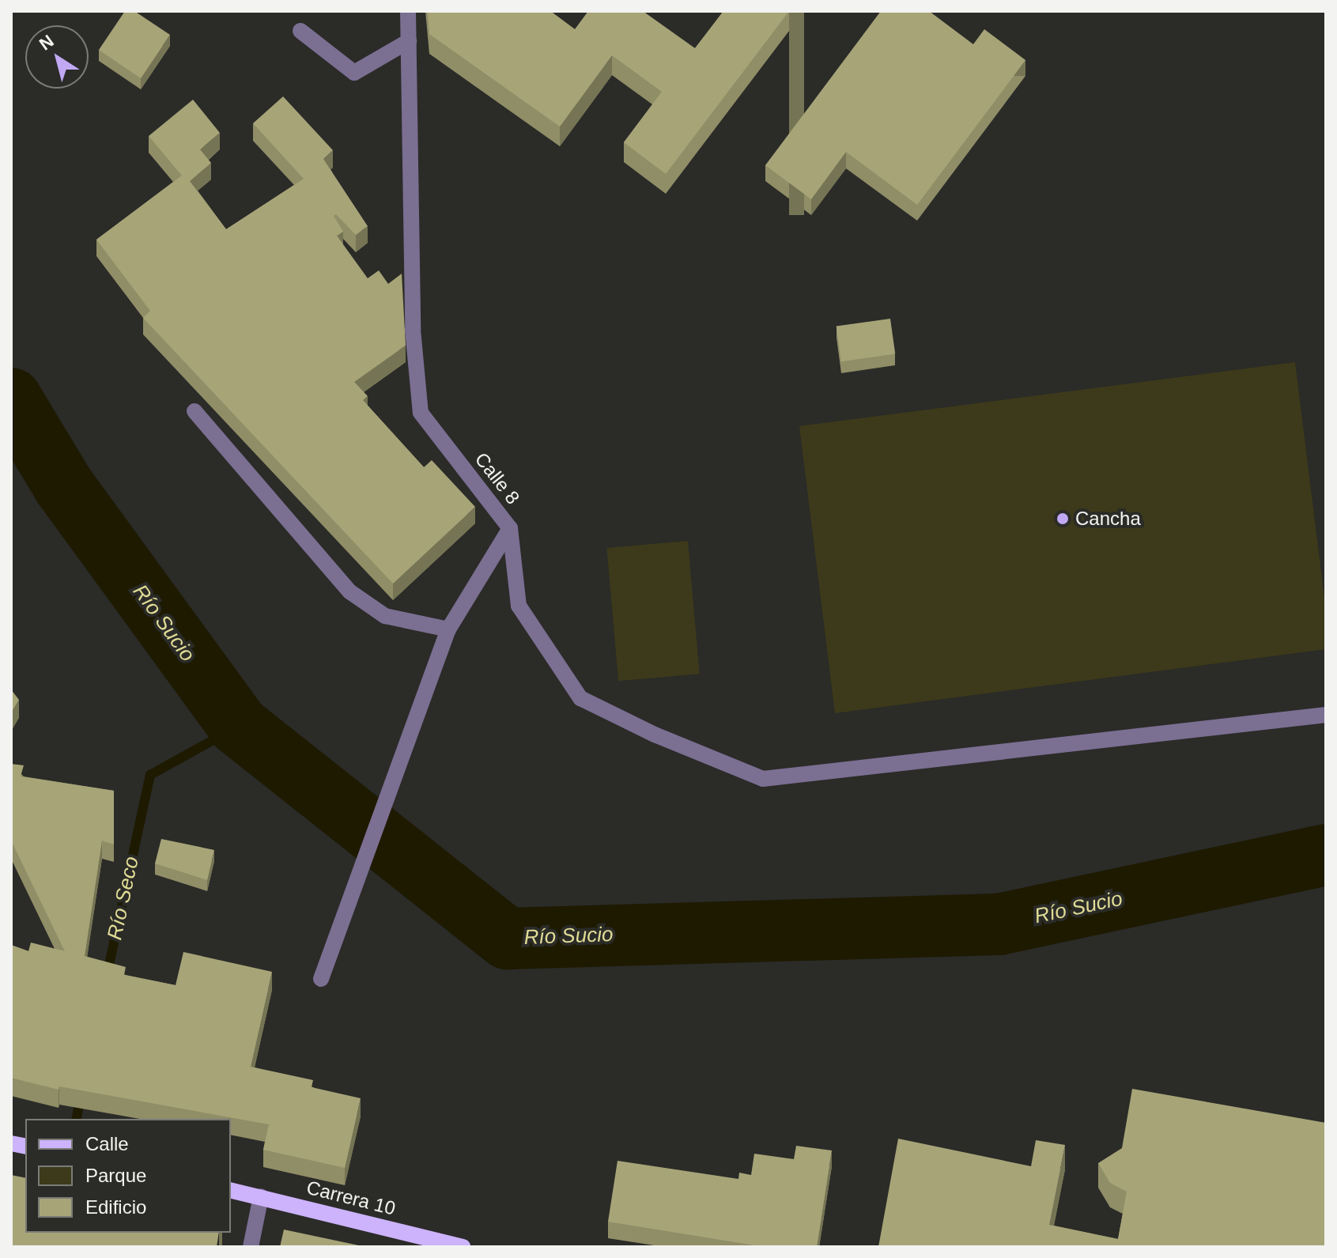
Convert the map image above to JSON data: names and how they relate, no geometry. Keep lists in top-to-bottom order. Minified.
{"streets":{"main road":["Carrera 10"],"street":["Calle 8"]},"water":["Río Sucio","Río Seco"],"places":["Cancha"],"legend":["Calle","Parque","Edificio"],"north":"top left"}
